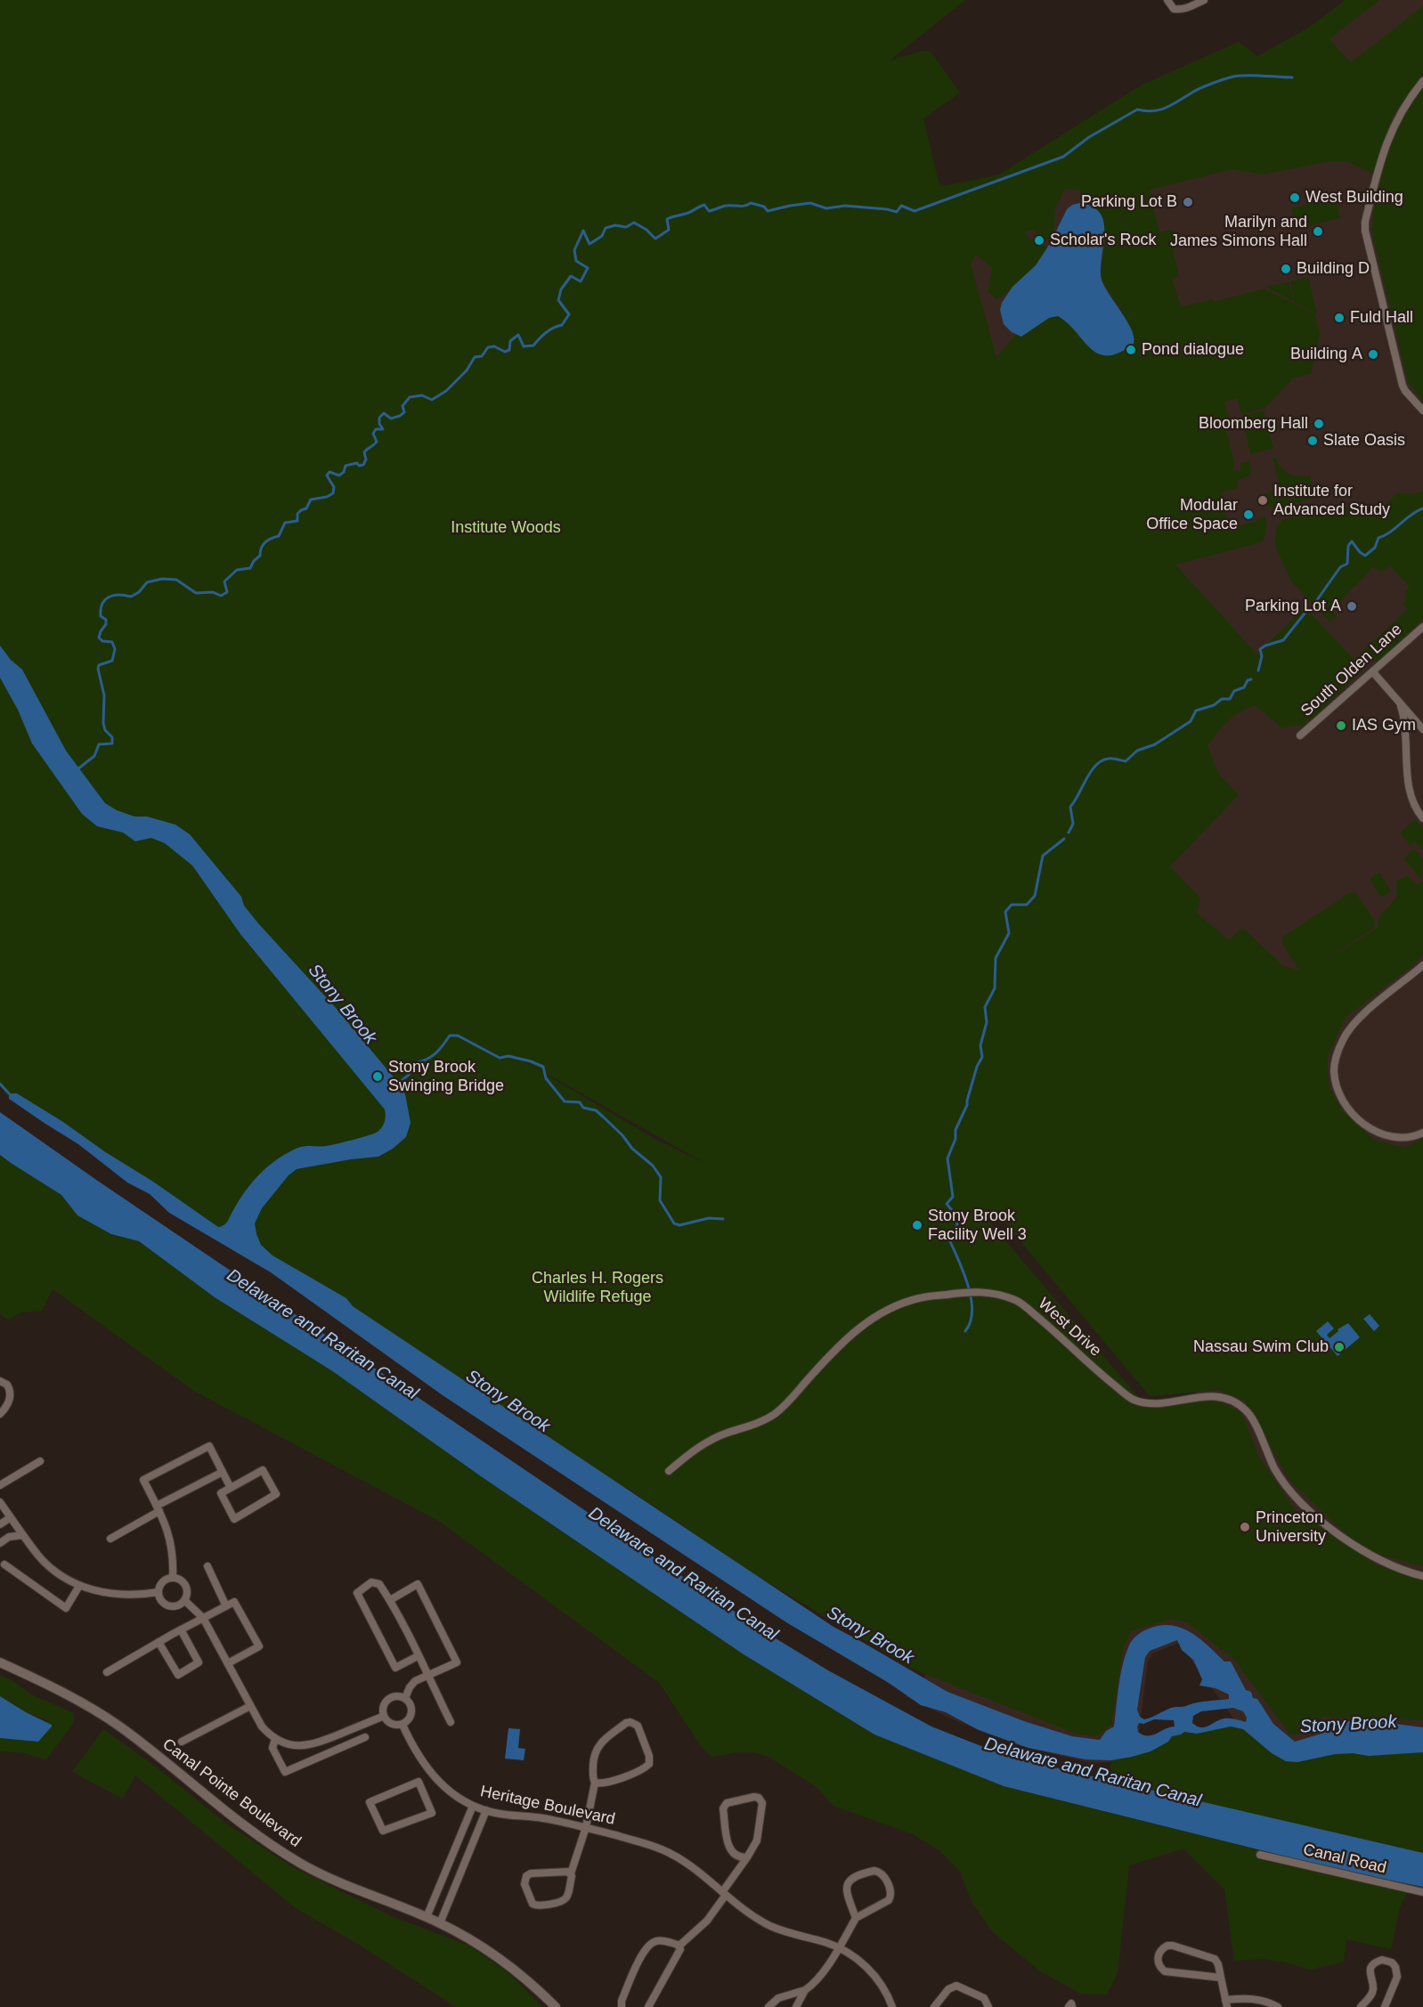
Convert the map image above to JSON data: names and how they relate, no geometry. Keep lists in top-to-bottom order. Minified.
{"streets":{"street":["South Olden Lane","West Drive","Canal Pointe Boulevard","Heritage Boulevard","Canal Road"]},"water":["Stony Brook","Delaware and Raritan Canal"],"parks":["Institute Woods","Charles H. Rogers Wildlife Refuge"],"places":["West Building","Parking Lot B","Marilyn and James Simons Hall","Scholar's Rock","Building D","Fuld Hall","Pond dialogue","Building A","Bloomberg Hall","Slate Oasis","Institute for Advanced Study","Modular Office Space","Parking Lot A","IAS Gym","Stony Brook Swinging Bridge","Stony Brook Facility Well 3","Nassau Swim Club","Princeton University"]}
